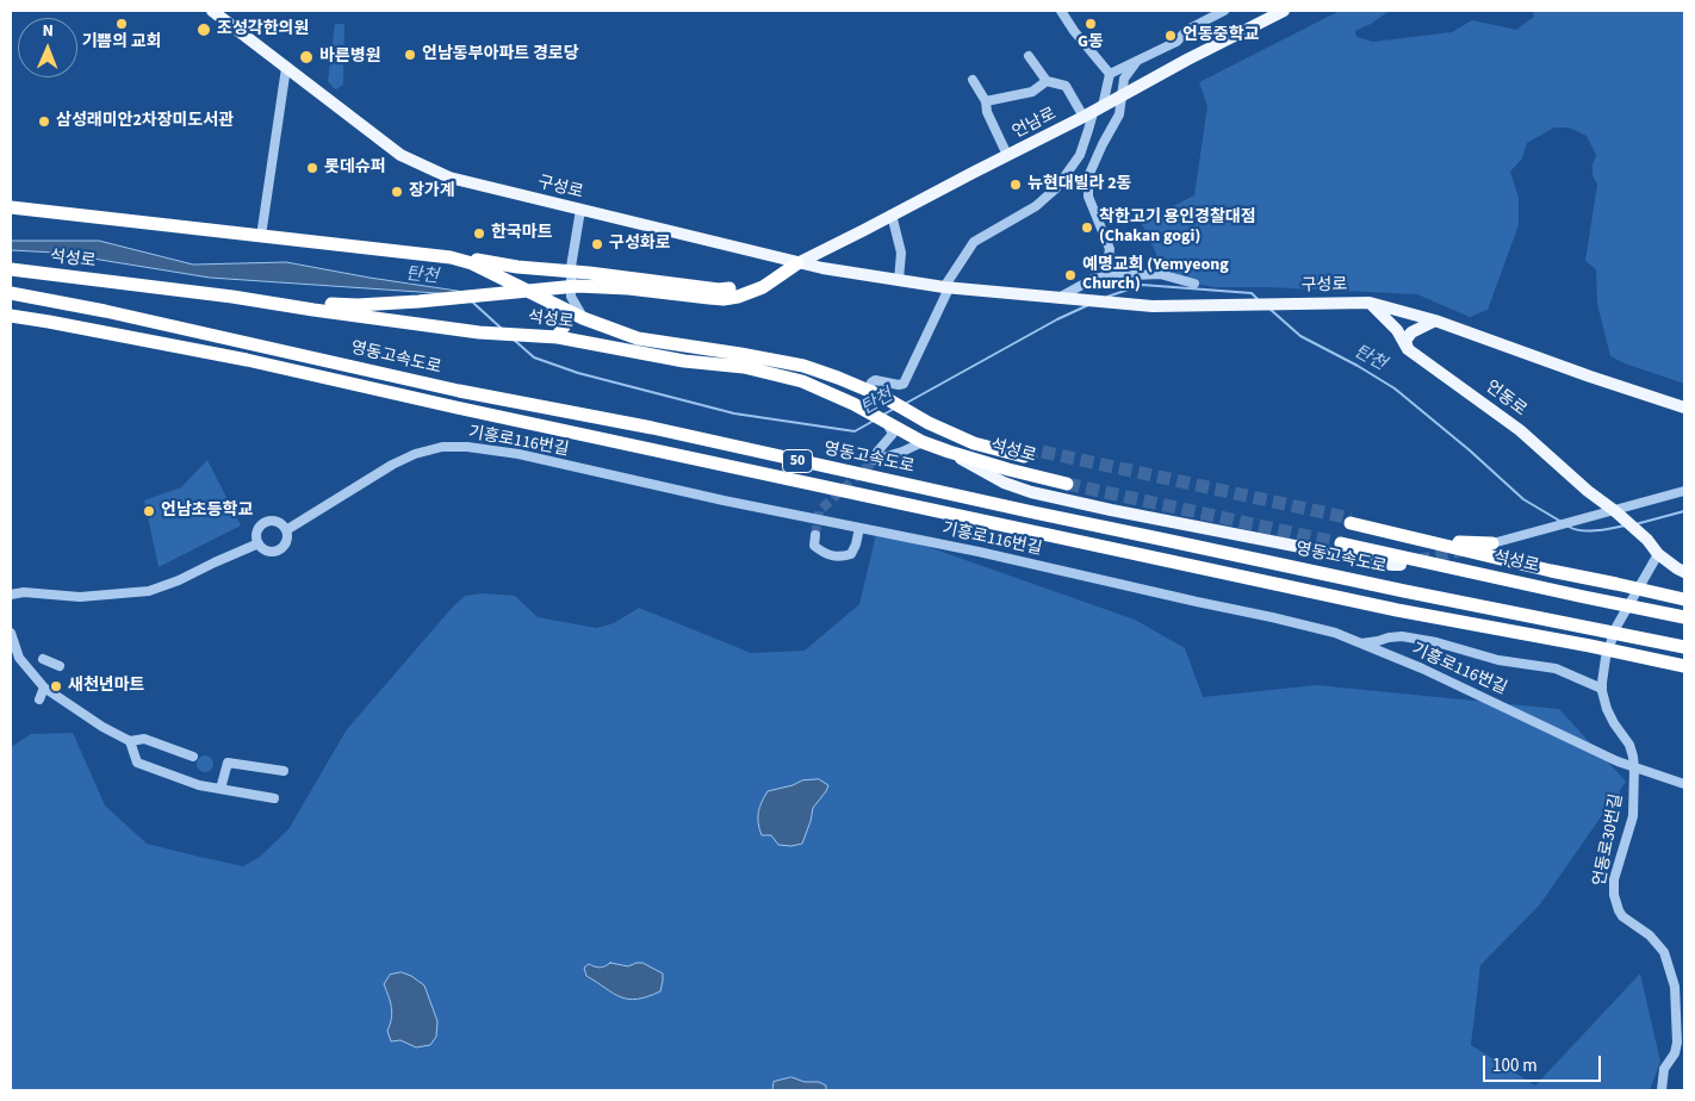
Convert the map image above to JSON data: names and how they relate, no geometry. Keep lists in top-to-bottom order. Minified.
{"streets":{"highway":["석성로","영동고속도로","50"],"main road":["언남로","구성로","언동로"],"street":["기흥로116번길","언동로30번길"]},"crossings":[["언남로","구성로"],["구성로","언동로"],["언동로","언동로30번길"]],"water":["탄천"],"places":["기쁨의 교회","G동","조성각한의원","언동중학교","언남동부아파트 경로당","바른병원","삼성래미안2차장미도서관","롯데슈퍼","뉴현대빌라 2동","장가계","착한고기 용인경찰대점 (Chakan gogi)","한국마트","구성화로","예명교회 (Yemyeong Church)","언남초등학교","새천년마트"],"scale_bar":"100 m","north":"top"}
